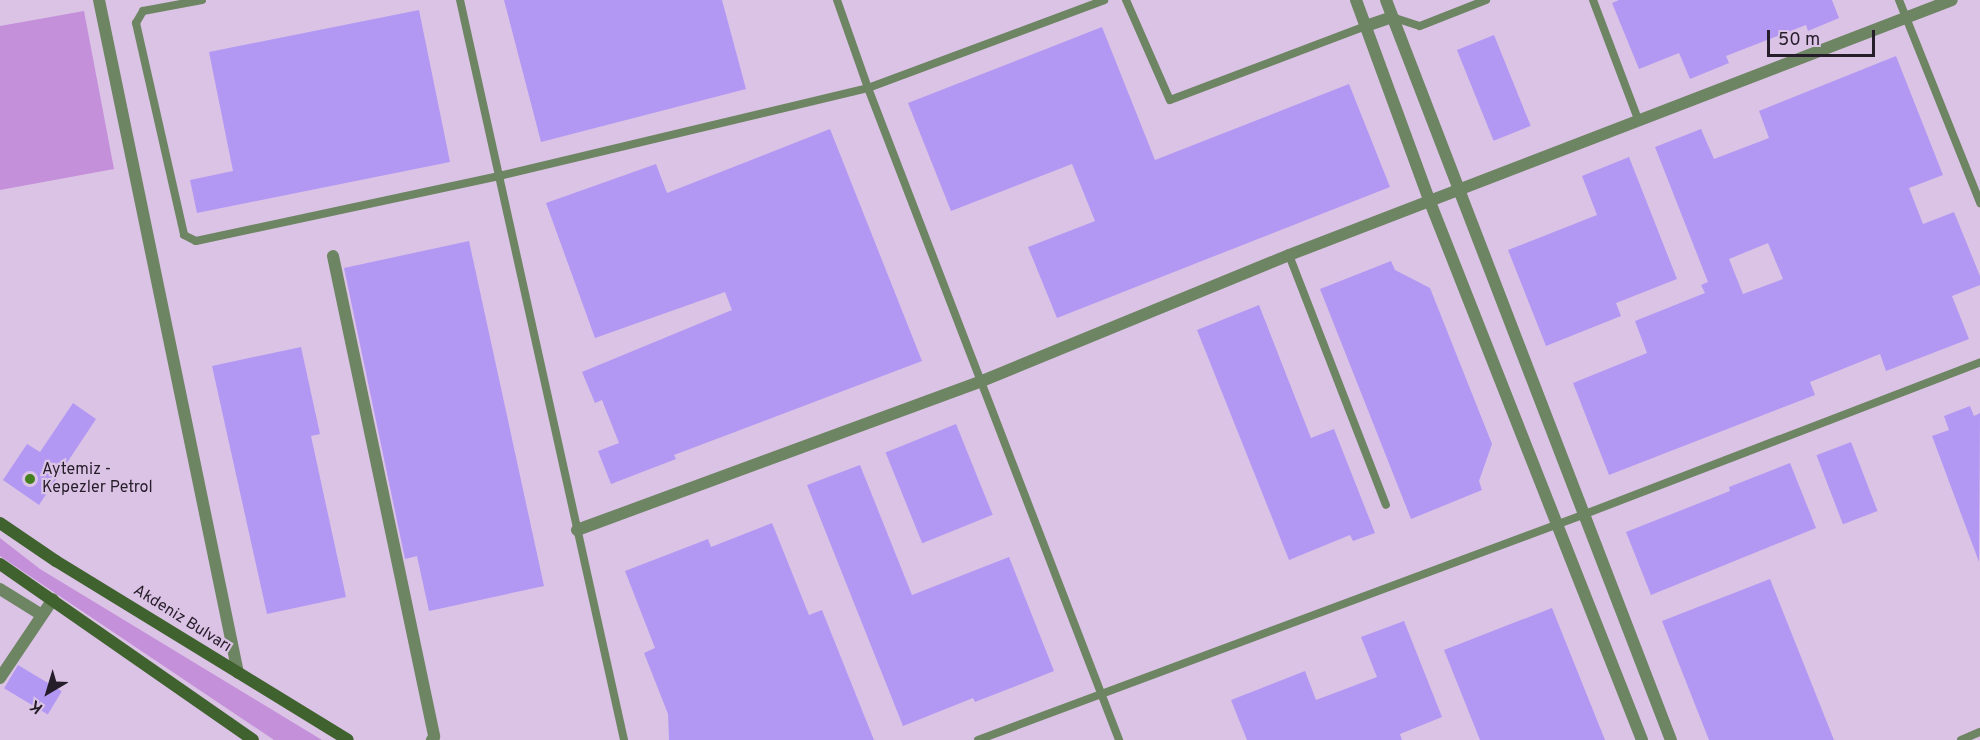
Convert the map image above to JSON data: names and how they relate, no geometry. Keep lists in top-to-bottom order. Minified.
{"streets":{"main road":["Akdeniz Bulvarı"]},"places":["Aytemiz - Kepezler Petrol"],"scale_bar":"50 m","north":"bottom left"}
